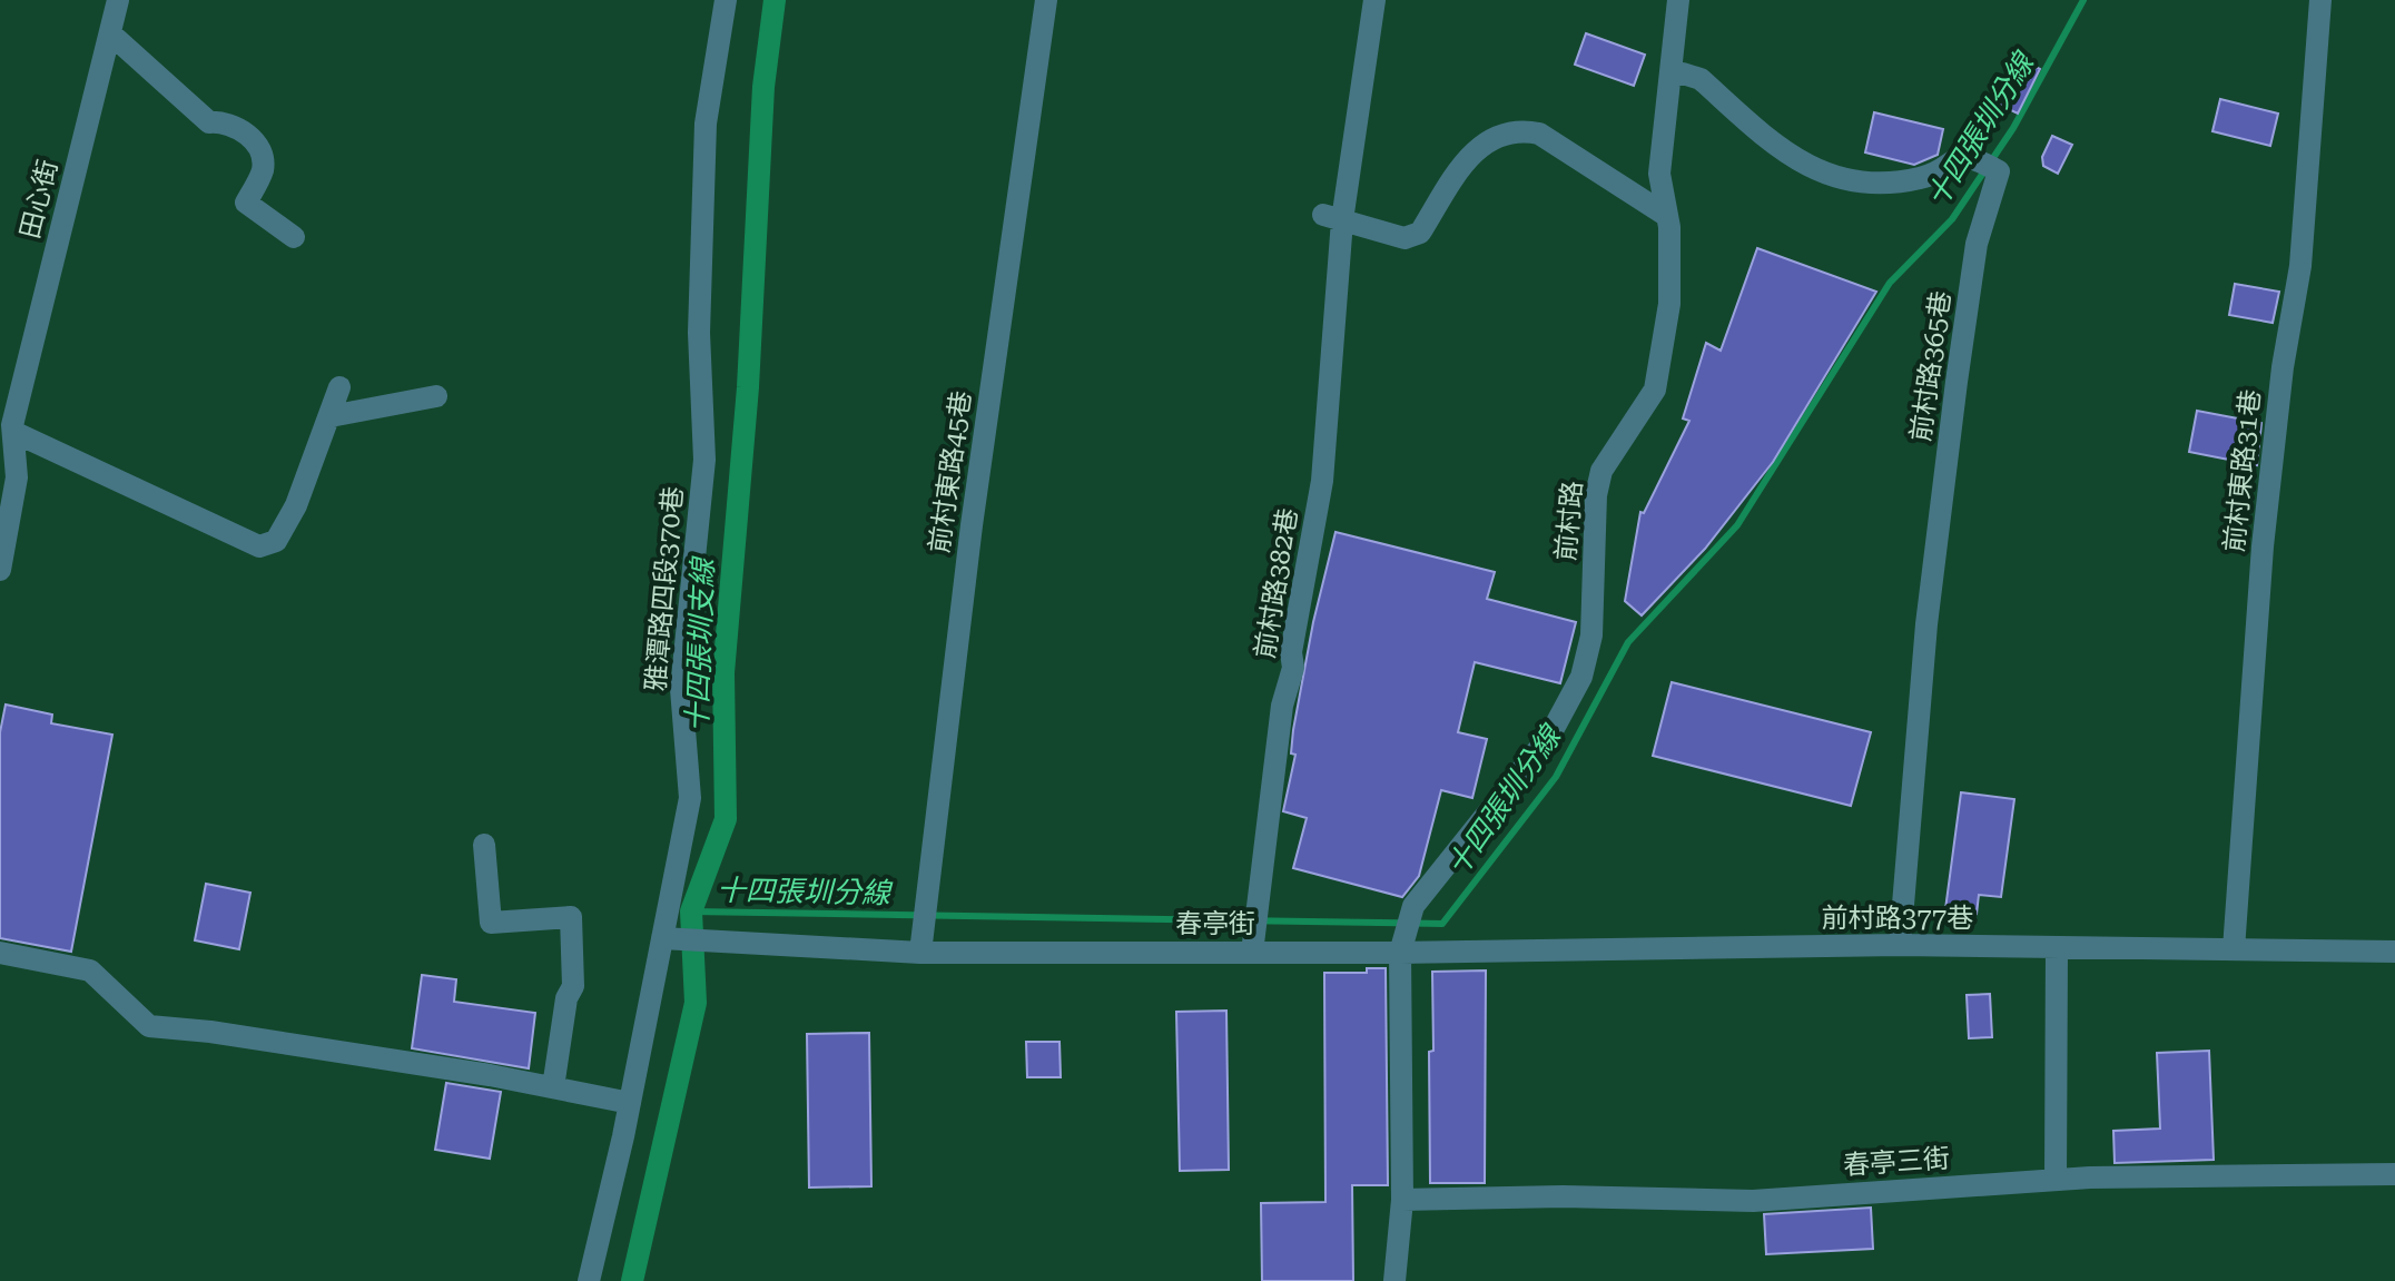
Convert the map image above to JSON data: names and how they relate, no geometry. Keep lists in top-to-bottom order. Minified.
{"streets":{"street":["田心街","前村路365巷","前村東路31巷","前村東路45巷","前村路","前村路382巷","雅潭路四段370巷","前村路377巷","春亭街","春亭三街"]},"crossings":[["前村路365巷","前村路"],["前村路365巷","前村路377巷"],["前村東路31巷","前村路377巷"],["前村東路45巷","春亭街"],["前村路","前村路377巷"],["前村路","春亭街"],["前村路382巷","春亭街"],["雅潭路四段370巷","春亭街"],["前村路377巷","春亭街"]],"water":["十四張圳分線","十四張圳支線"]}
